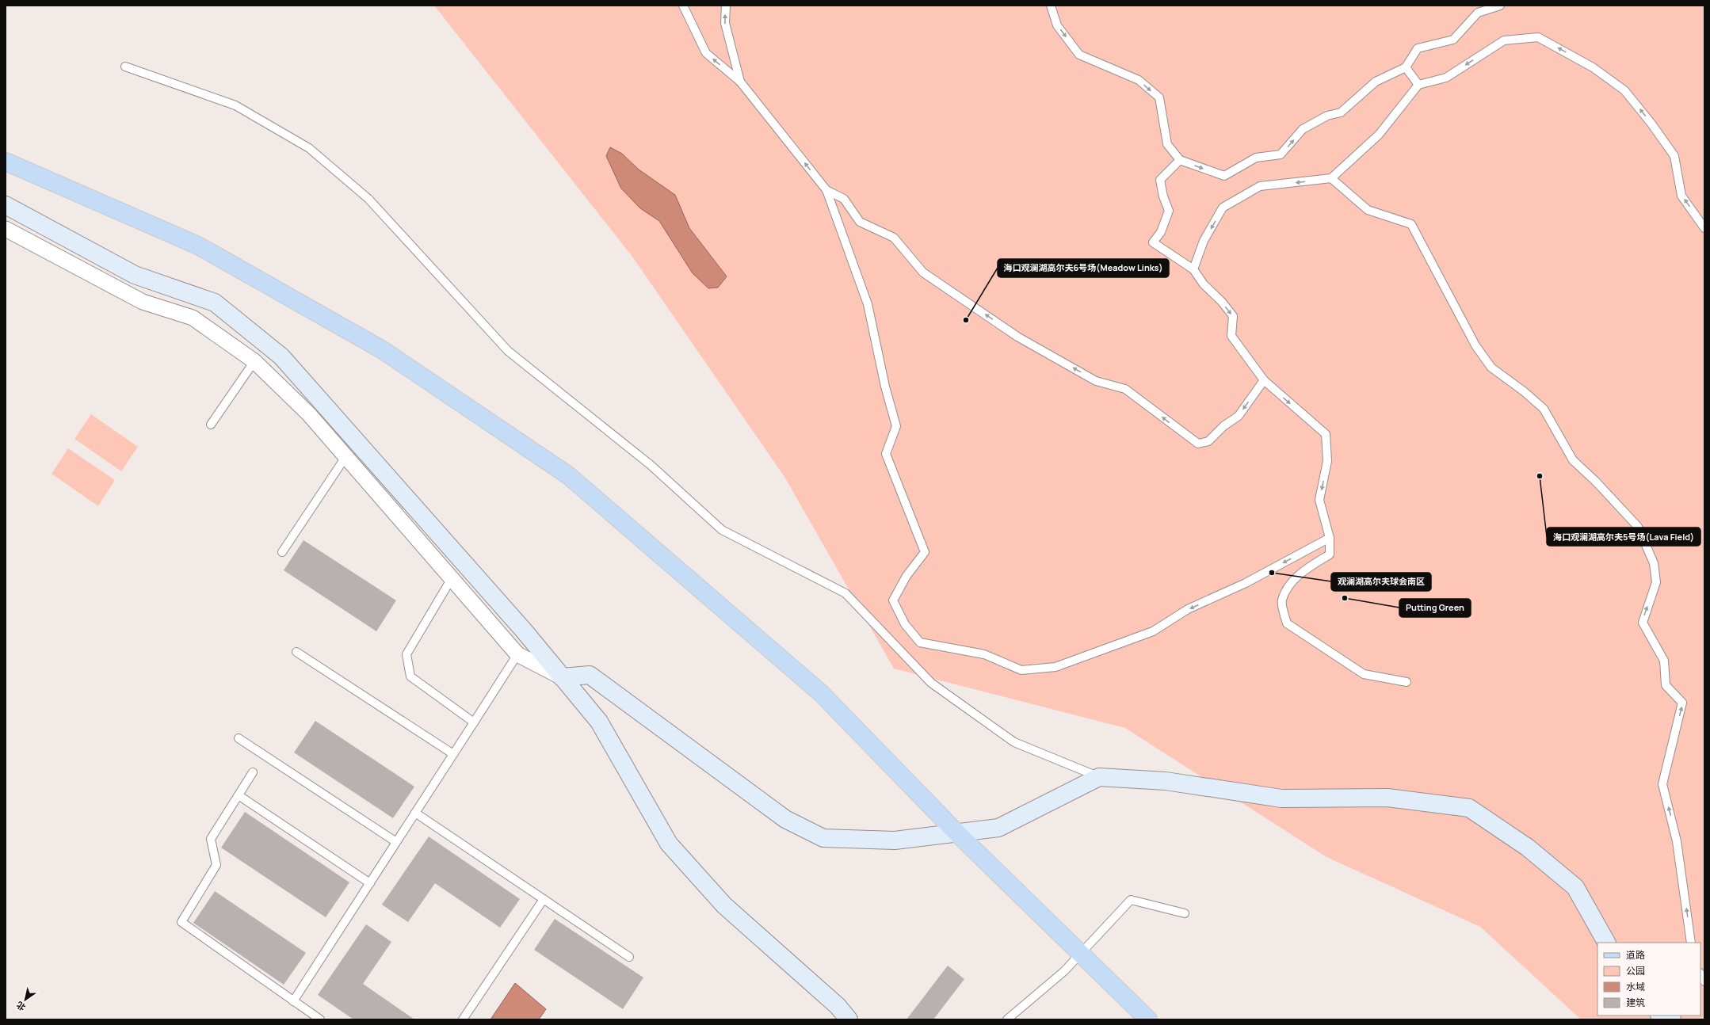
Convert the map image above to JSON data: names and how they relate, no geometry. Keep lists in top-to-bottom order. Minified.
{"places":["海口观澜湖高尔夫6号场(Meadow Links)","海口观澜湖高尔夫5号场(Lava Field)","观澜湖高尔夫球会南区","Putting Green"],"legend":["道路","公园","水域","建筑"],"north":"bottom left"}
